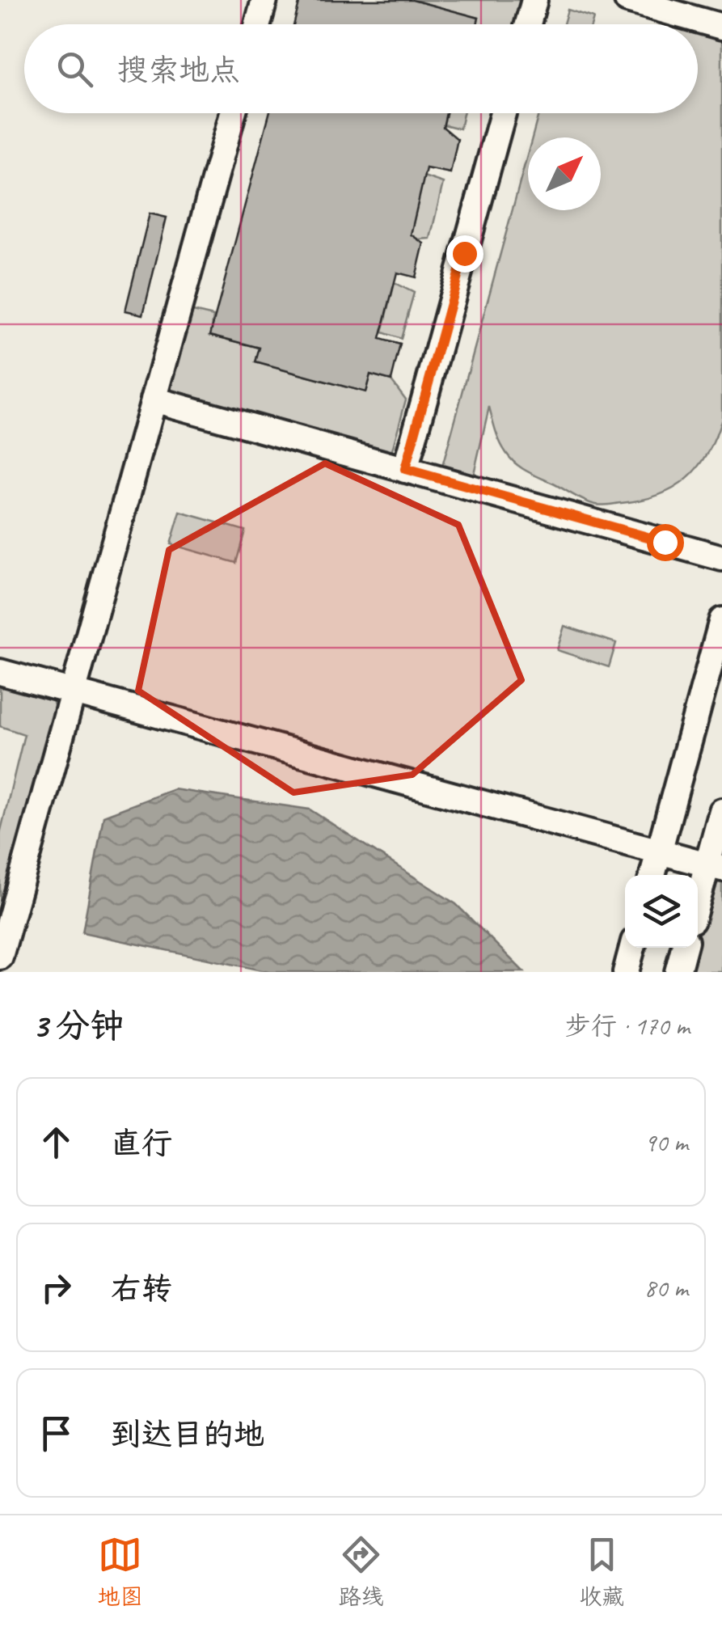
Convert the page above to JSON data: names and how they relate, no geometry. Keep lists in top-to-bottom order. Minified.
{"north":"top right","page":{"search":"搜索地点","heading":["3 分钟","步行 · 170 m"],"list":[["直行","90 m"],["右转","80 m"],"到达目的地"],"nav":["地图","路线","收藏"]}}
